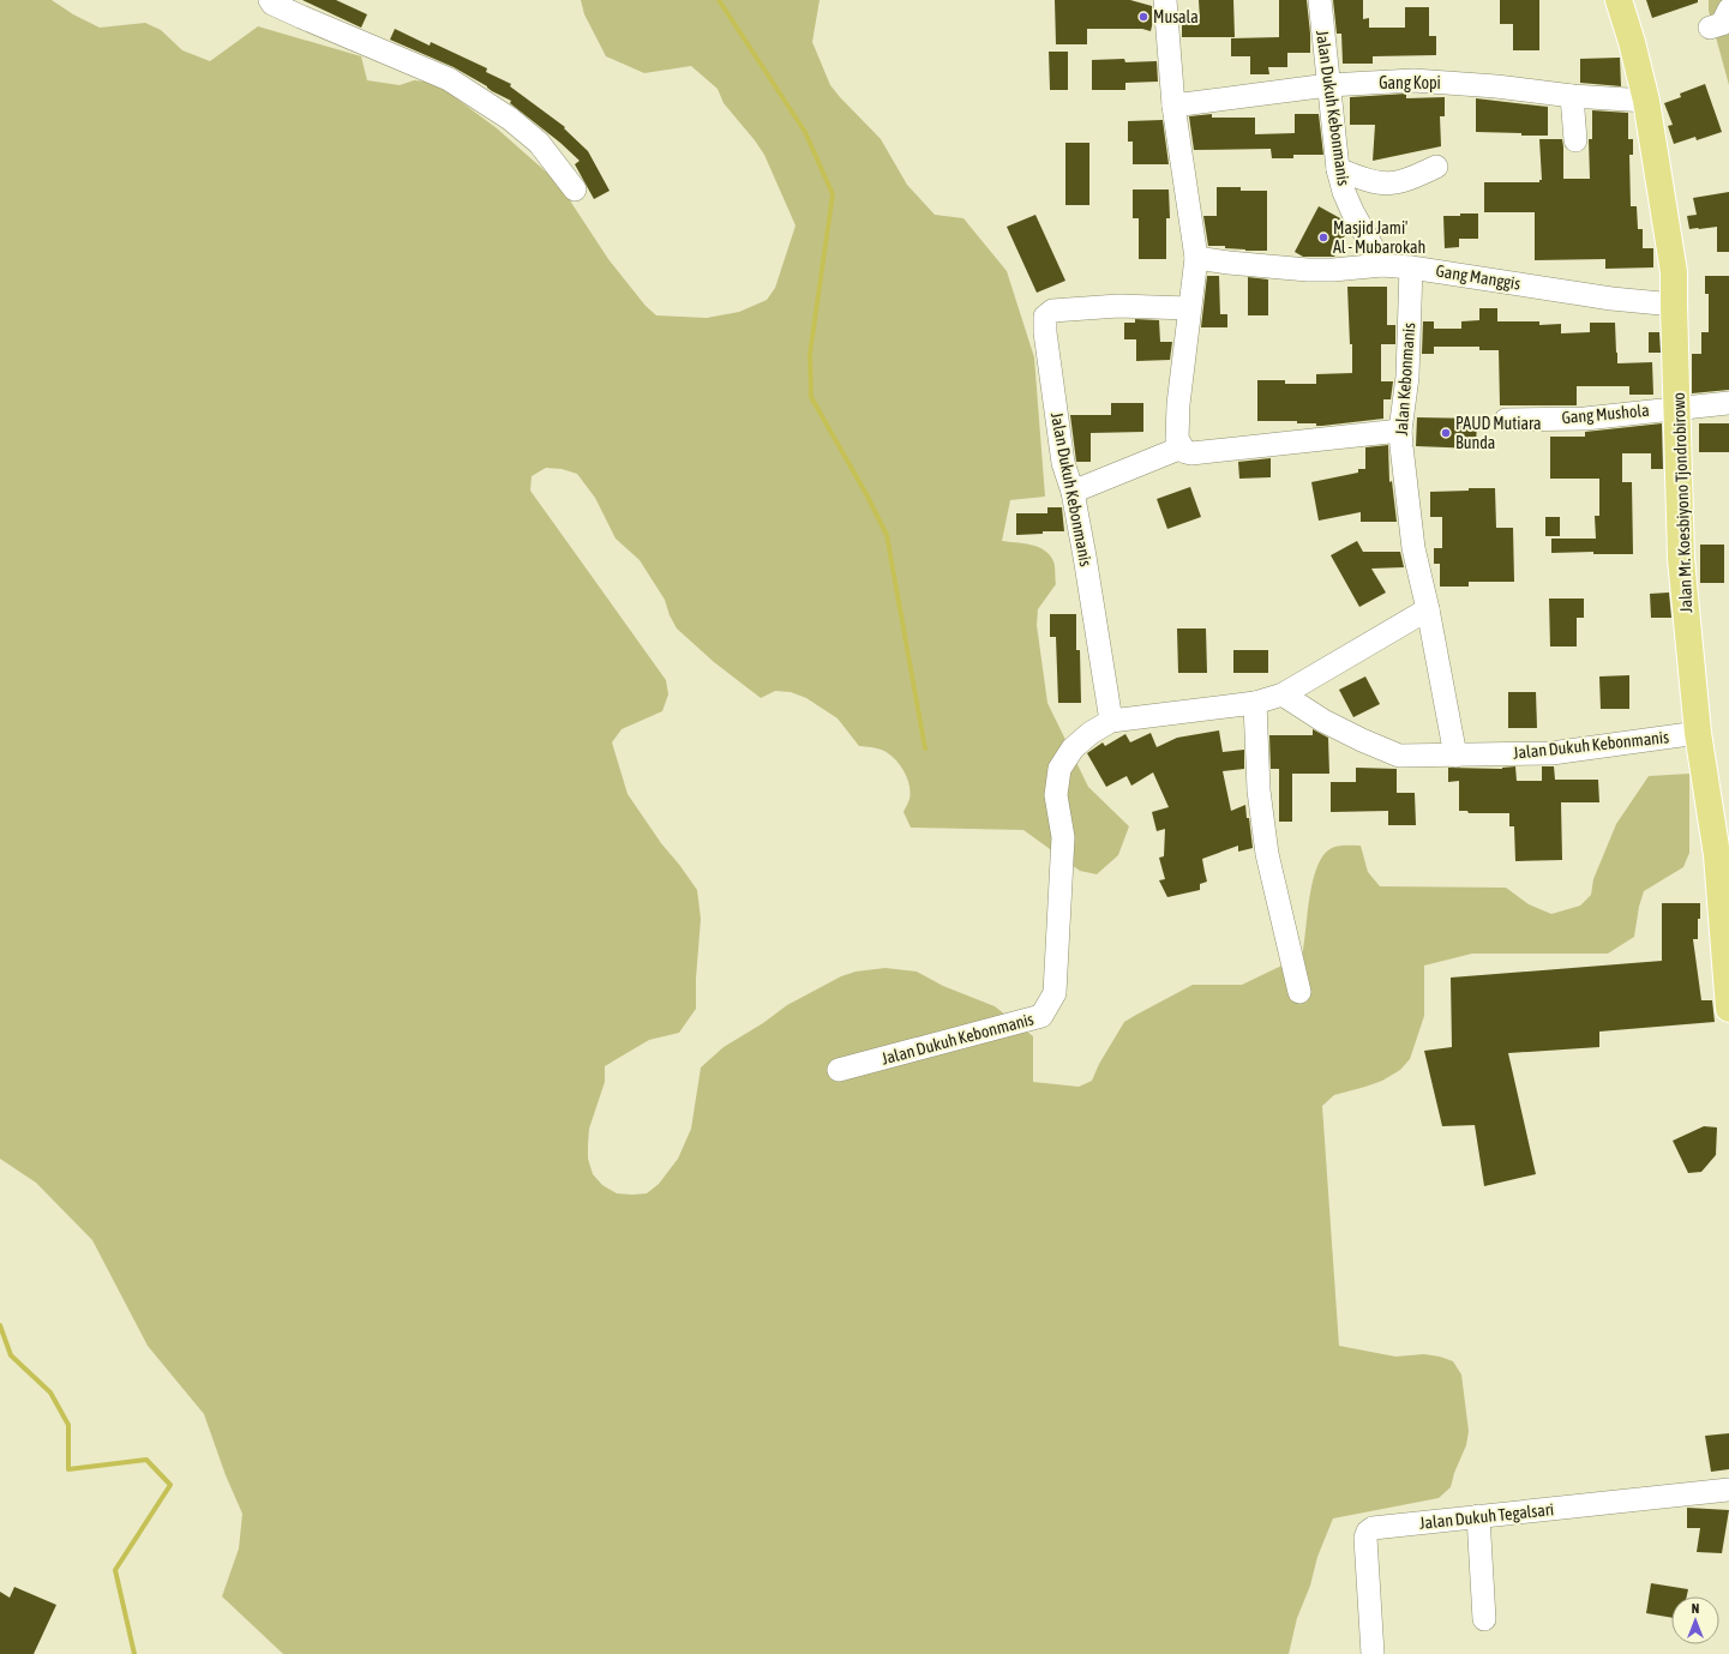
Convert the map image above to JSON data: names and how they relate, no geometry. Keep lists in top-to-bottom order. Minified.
{"streets":{"main road":["Jalan Mr. Koesbiyono Tjondrobirowo"],"street":["Gang Kopi","Jalan Dukuh Kebonmanis","Gang Manggis","Jalan Kebonmanis","Gang Mushola","Jalan Dukuh Tegalsari"]},"crossings":[["Gang Kopi","Jalan Dukuh Kebonmanis"],["Gang Kopi","Jalan Mr. Koesbiyono Tjondrobirowo"],["Jalan Dukuh Kebonmanis","Gang Manggis"],["Jalan Dukuh Kebonmanis","Jalan Kebonmanis"],["Jalan Dukuh Kebonmanis","Jalan Mr. Koesbiyono Tjondrobirowo"],["Gang Manggis","Jalan Kebonmanis"],["Gang Manggis","Jalan Mr. Koesbiyono Tjondrobirowo"],["Gang Mushola","Jalan Mr. Koesbiyono Tjondrobirowo"]],"places":["Musala","Masjid Jami' Al - Mubarokah","PAUD Mutiara Bunda"],"north":"top"}
